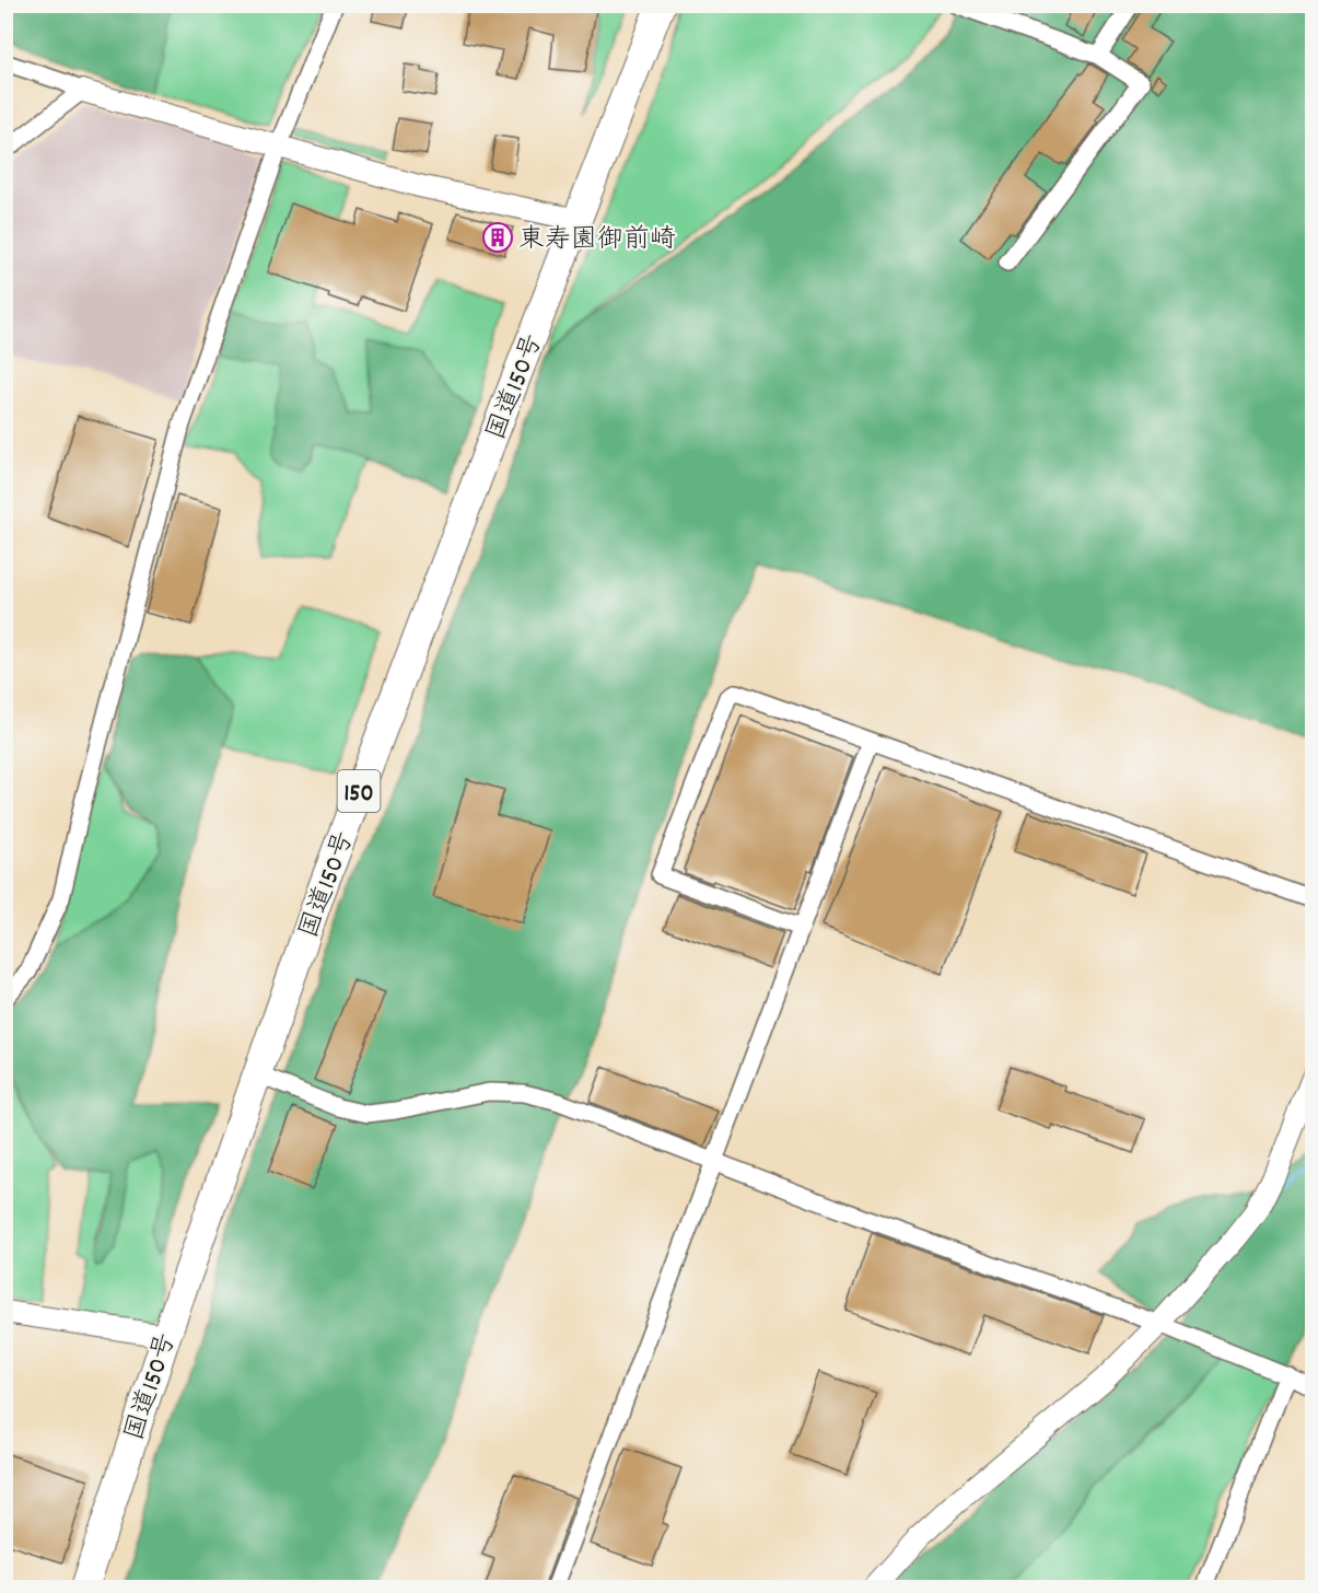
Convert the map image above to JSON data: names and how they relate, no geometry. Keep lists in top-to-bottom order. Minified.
{"streets":{"highway":["国道150号","150"]},"places":{"building":["東寿園御前崎"]}}
